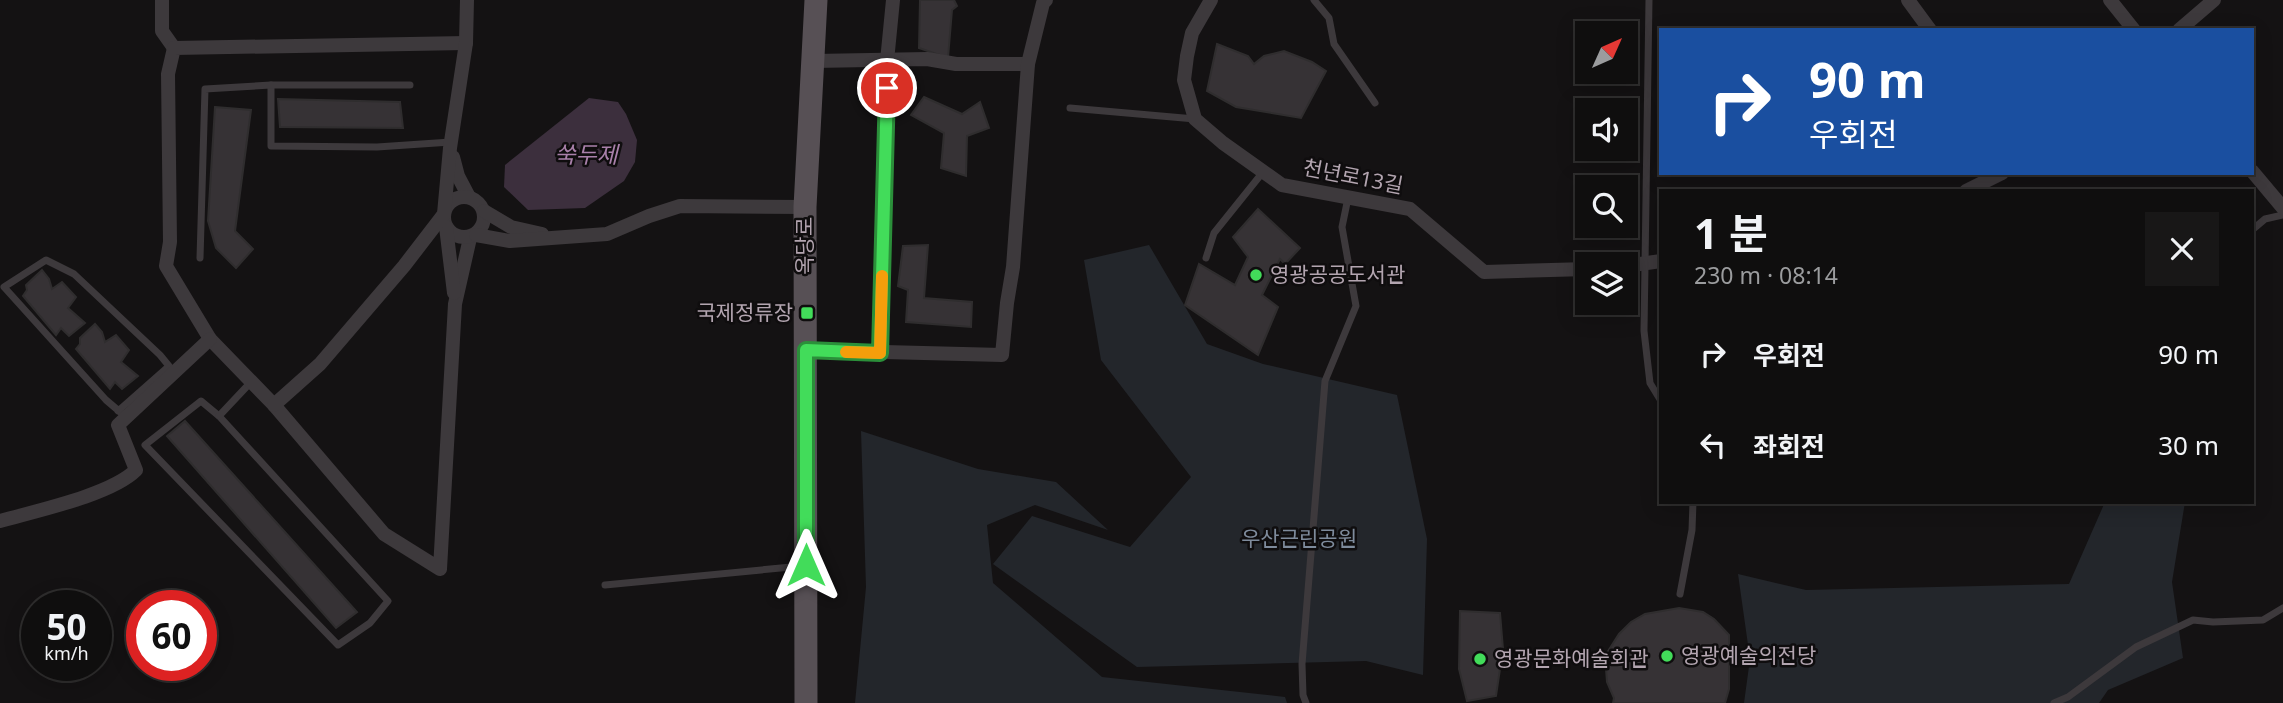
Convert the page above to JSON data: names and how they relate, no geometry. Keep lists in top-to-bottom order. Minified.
{"streets":{"main road":["옥당로"],"street":["천년로13길"]},"water":["쑥두제"],"parks":["우산근린공원"],"places":{"other":["영광공공도서관","영광예술의전당","영광문화예술회관"],"transit":["국제정류장"]},"north":"top right","page":{"turn":["90 m","우회전"],"heading":["1 분","230 m · 08:14"],"list":[{"name":"우회전","value":"90 m"},{"name":"좌회전","value":"30 m"}],"speed":"50 km/h","limit":"60"}}
